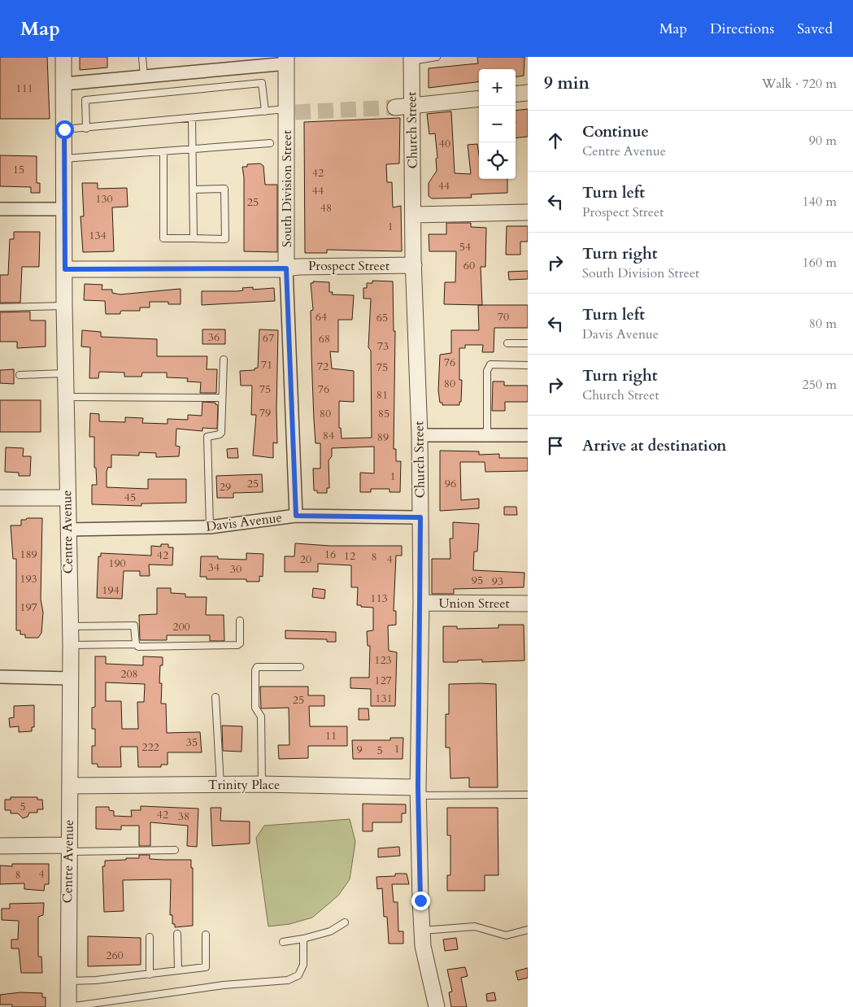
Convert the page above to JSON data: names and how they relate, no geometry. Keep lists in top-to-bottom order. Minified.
{"streets":{"street":["Church Street","South Division Street","Prospect Street","Davis Avenue","Centre Avenue","Union Street","Trinity Place"]},"crossings":[["Church Street","Prospect Street"],["Church Street","Davis Avenue"],["Church Street","Union Street"],["Church Street","Trinity Place"],["South Division Street","Prospect Street"],["South Division Street","Davis Avenue"],["Prospect Street","Centre Avenue"],["Davis Avenue","Centre Avenue"],["Centre Avenue","Trinity Place"]],"house_numbers":["111","40","15","42","44","44","130","25","48","1","134","54","60","64","70","65","36","67","68","73","76","71","72","75","80","75","76","81","79","80","85","84","89","1","25","96","29","45","189","16","42","12","8","20","4","190","34","30","193","95","93","194","113","197","200","123","208","127","131","25","11","35","222","1","9","5","5","42","38","4","8","260"],"page":{"header":"Map","nav":["Map","Directions","Saved"],"heading":["9 min","Walk · 720 m"],"map_buttons":["+","−"],"list":[["Continue","Centre Avenue","90 m"],["Turn left","Prospect Street","140 m"],["Turn right","South Division Street","160 m"],["Turn left","Davis Avenue","80 m"],["Turn right","Church Street","250 m"],"Arrive at destination"]}}
